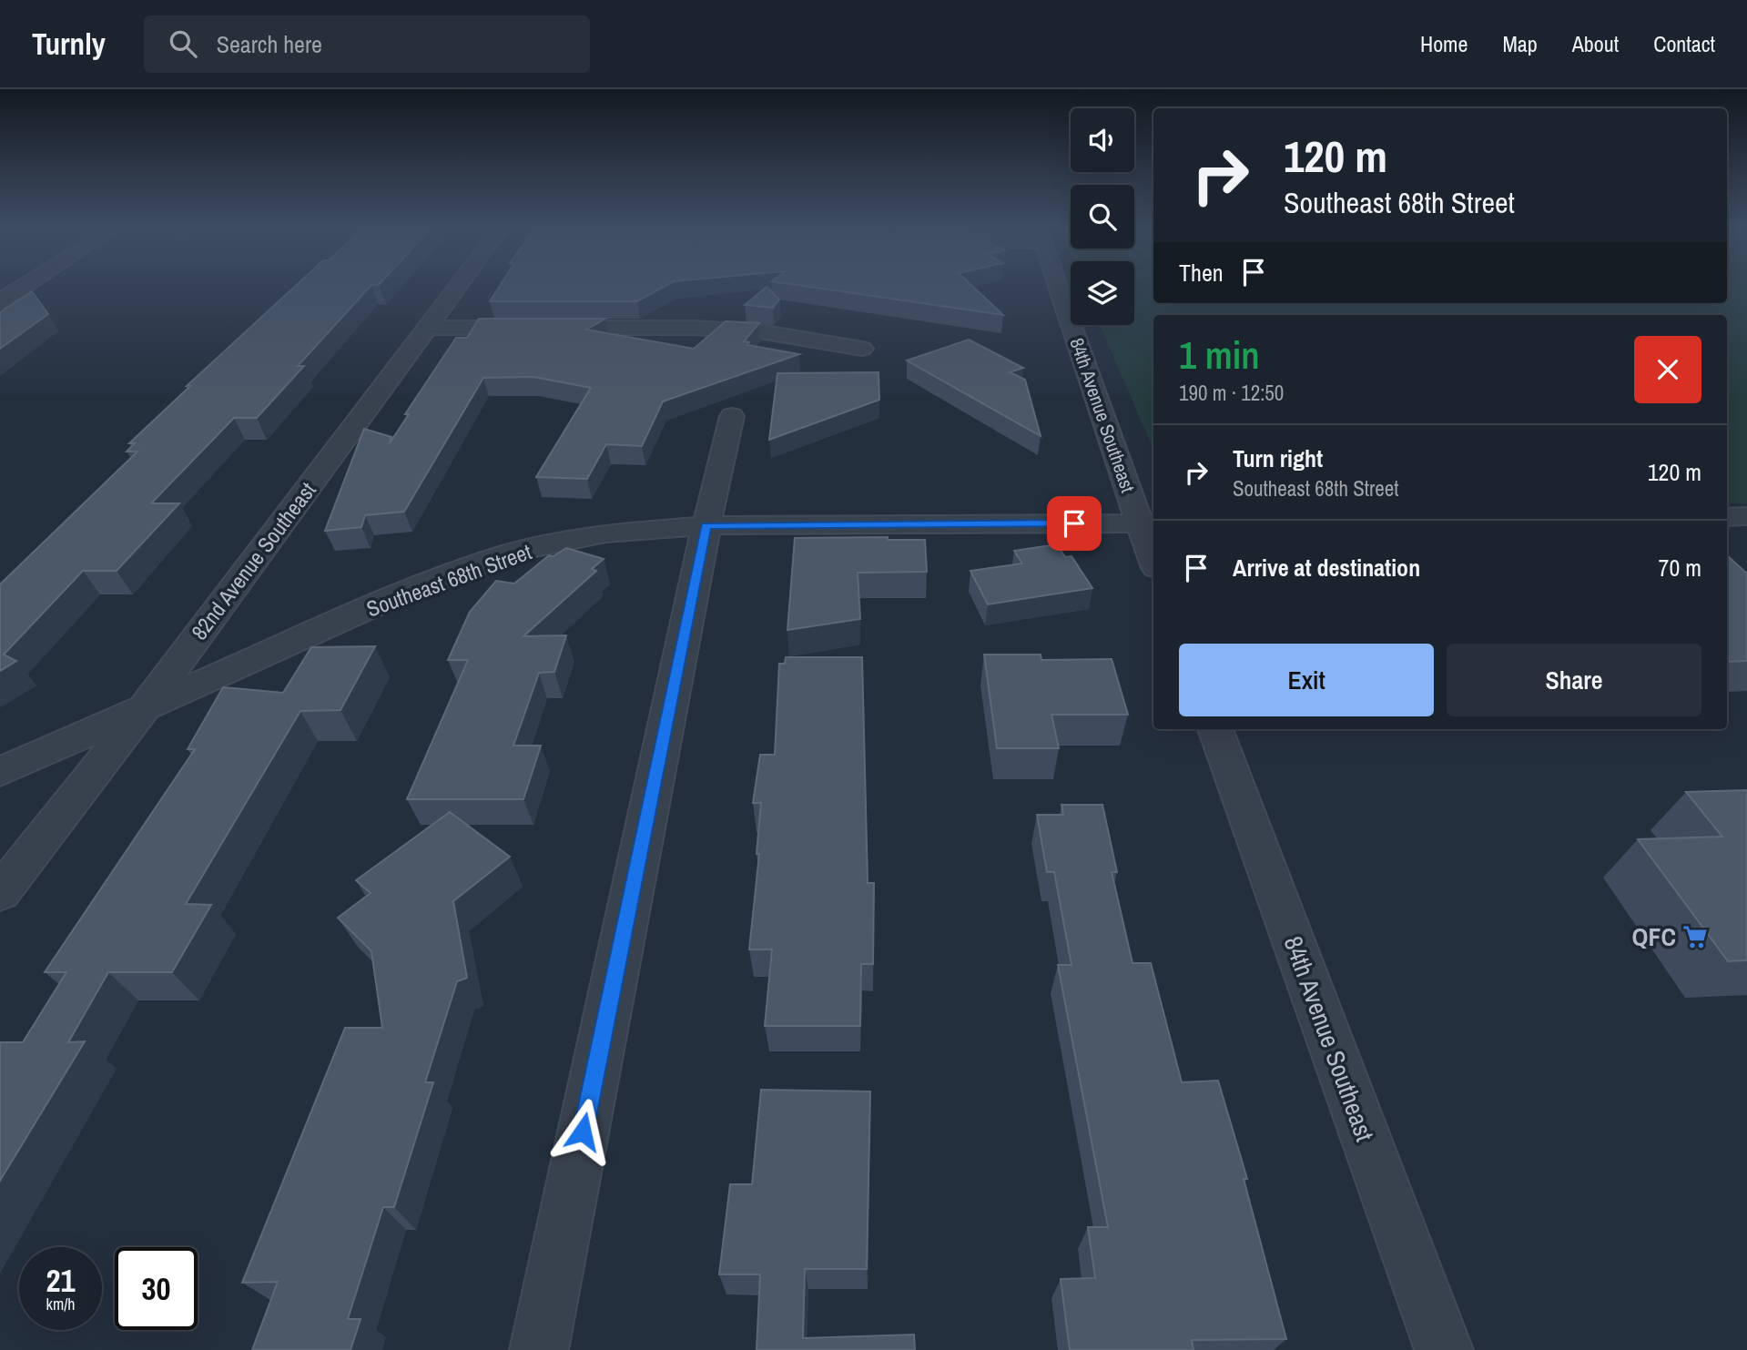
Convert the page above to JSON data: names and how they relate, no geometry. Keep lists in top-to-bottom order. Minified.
{"streets":{"street":["84th Avenue Southeast","82nd Avenue Southeast","Southeast 68th Street"]},"crossings":[["84th Avenue Southeast","Southeast 68th Street"],["82nd Avenue Southeast","Southeast 68th Street"]],"places":{"supermarket":["QFC"]},"page":{"header":"Turnly","search":"Search here","nav":["Home","Map","About","Contact"],"turn":["120 m","Southeast 68th Street"],"then":"Then","heading":["1 min","190 m · 12:50"],"list":[{"name":"Turn right","note":"Southeast 68th Street","value":"120 m"},{"name":"Arrive at destination","value":"70 m"}],"buttons":["Exit","Share"],"speed":"21 km/h","limit":"30"}}
